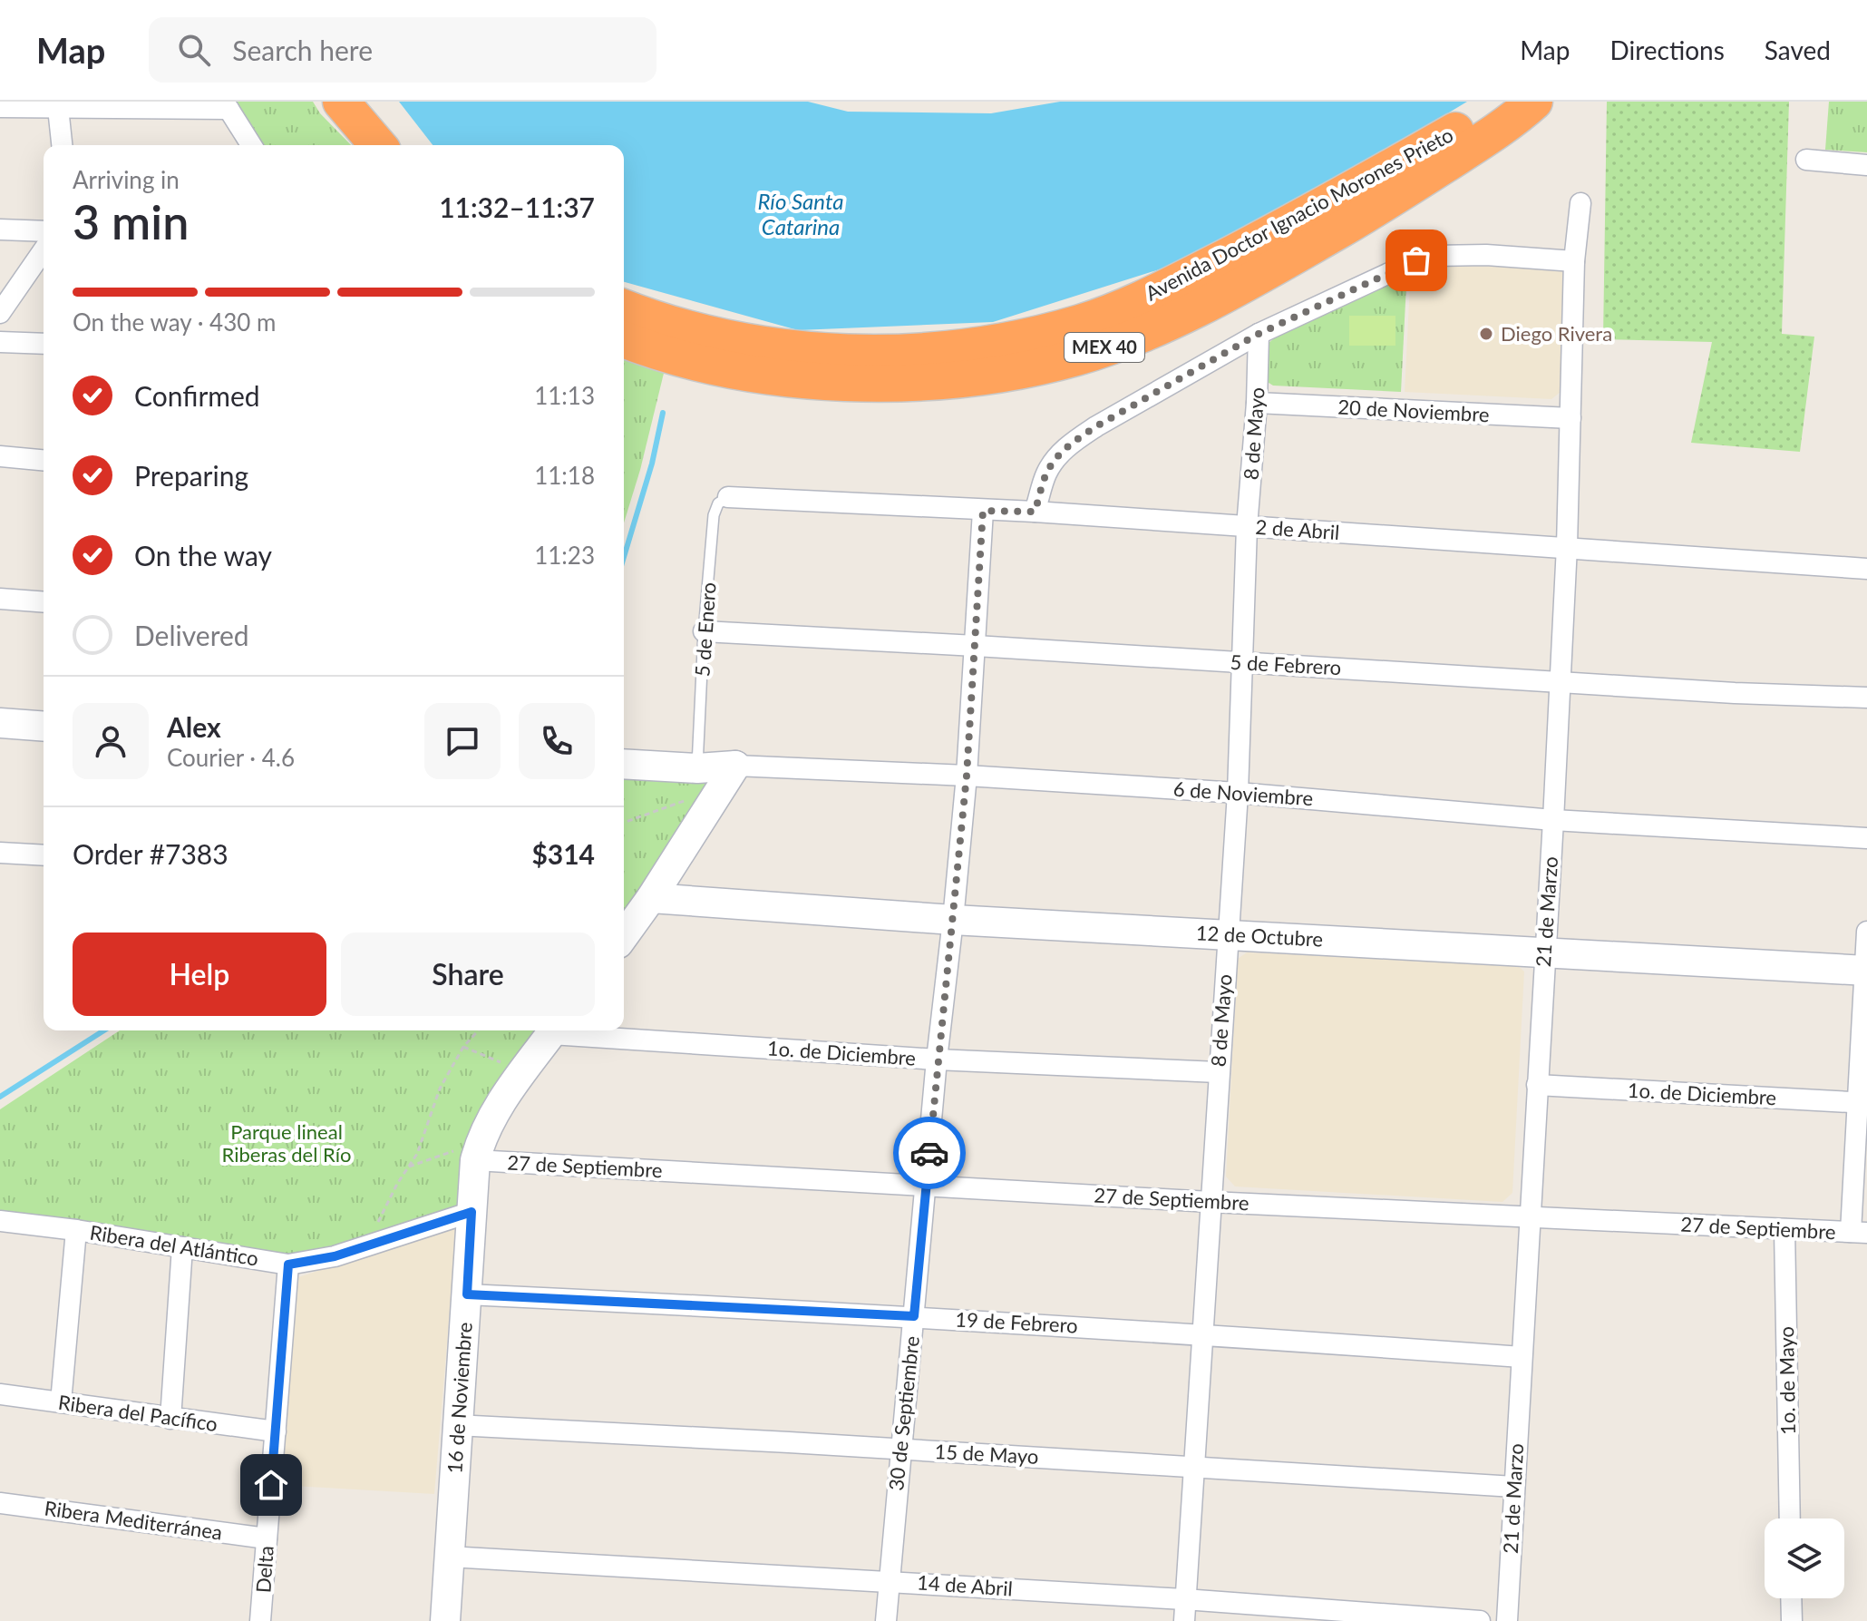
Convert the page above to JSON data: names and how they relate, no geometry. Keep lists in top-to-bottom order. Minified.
{"streets":{"highway":["Avenida Doctor Ignacio Morones Prieto","MEX 40"],"street":["20 de Noviembre","8 de Mayo","2 de Abril","5 de Febrero","6 de Noviembre","21 de Marzo","12 de Octubre","1o. de Diciembre","27 de Septiembre","Ribera del Atlántico","19 de Febrero","1o. de Mayo","16 de Noviembre","Ribera del Pacífico","30 de Septiembre","15 de Mayo","Ribera Mediterránea","Delta","14 de Abril"],"lane":["5 de Enero"]},"crossings":[["20 de Noviembre","8 de Mayo"],["20 de Noviembre","21 de Marzo"],["8 de Mayo","2 de Abril"],["8 de Mayo","5 de Febrero"],["8 de Mayo","6 de Noviembre"],["8 de Mayo","12 de Octubre"],["8 de Mayo","1o. de Diciembre"],["8 de Mayo","27 de Septiembre"],["8 de Mayo","19 de Febrero"],["8 de Mayo","15 de Mayo"],["8 de Mayo","14 de Abril"],["2 de Abril","5 de Enero"],["2 de Abril","21 de Marzo"],["2 de Abril","30 de Septiembre"],["5 de Enero","5 de Febrero"],["5 de Enero","6 de Noviembre"],["5 de Febrero","21 de Marzo"],["5 de Febrero","30 de Septiembre"],["6 de Noviembre","21 de Marzo"],["6 de Noviembre","30 de Septiembre"],["21 de Marzo","12 de Octubre"],["21 de Marzo","1o. de Diciembre"],["21 de Marzo","27 de Septiembre"],["21 de Marzo","19 de Febrero"],["21 de Marzo","15 de Mayo"],["12 de Octubre","30 de Septiembre"],["1o. de Diciembre","30 de Septiembre"],["27 de Septiembre","1o. de Mayo"],["27 de Septiembre","16 de Noviembre"],["27 de Septiembre","30 de Septiembre"],["Ribera del Atlántico","16 de Noviembre"],["Ribera del Atlántico","Delta"],["19 de Febrero","16 de Noviembre"],["19 de Febrero","30 de Septiembre"],["16 de Noviembre","15 de Mayo"],["16 de Noviembre","14 de Abril"],["Ribera del Pacífico","Delta"],["30 de Septiembre","15 de Mayo"],["30 de Septiembre","14 de Abril"],["Ribera Mediterránea","Delta"]],"water":["Río Santa Catarina"],"parks":["Parque lineal Riberas del Río"],"places":["Diego Rivera"],"page":{"header":"Map","search":"Search here","nav":["Map","Directions","Saved"],"heading":["3 min","Arriving in","11:32–11:37"],"panel":["Alex","Courier · 4.6","Order #7383","$314"],"bar":"On the way · 430 m","list":[["Confirmed","11:13"],["Preparing","11:18"],["On the way","11:23"],"Delivered"],"buttons":["Help","Share"]}}
